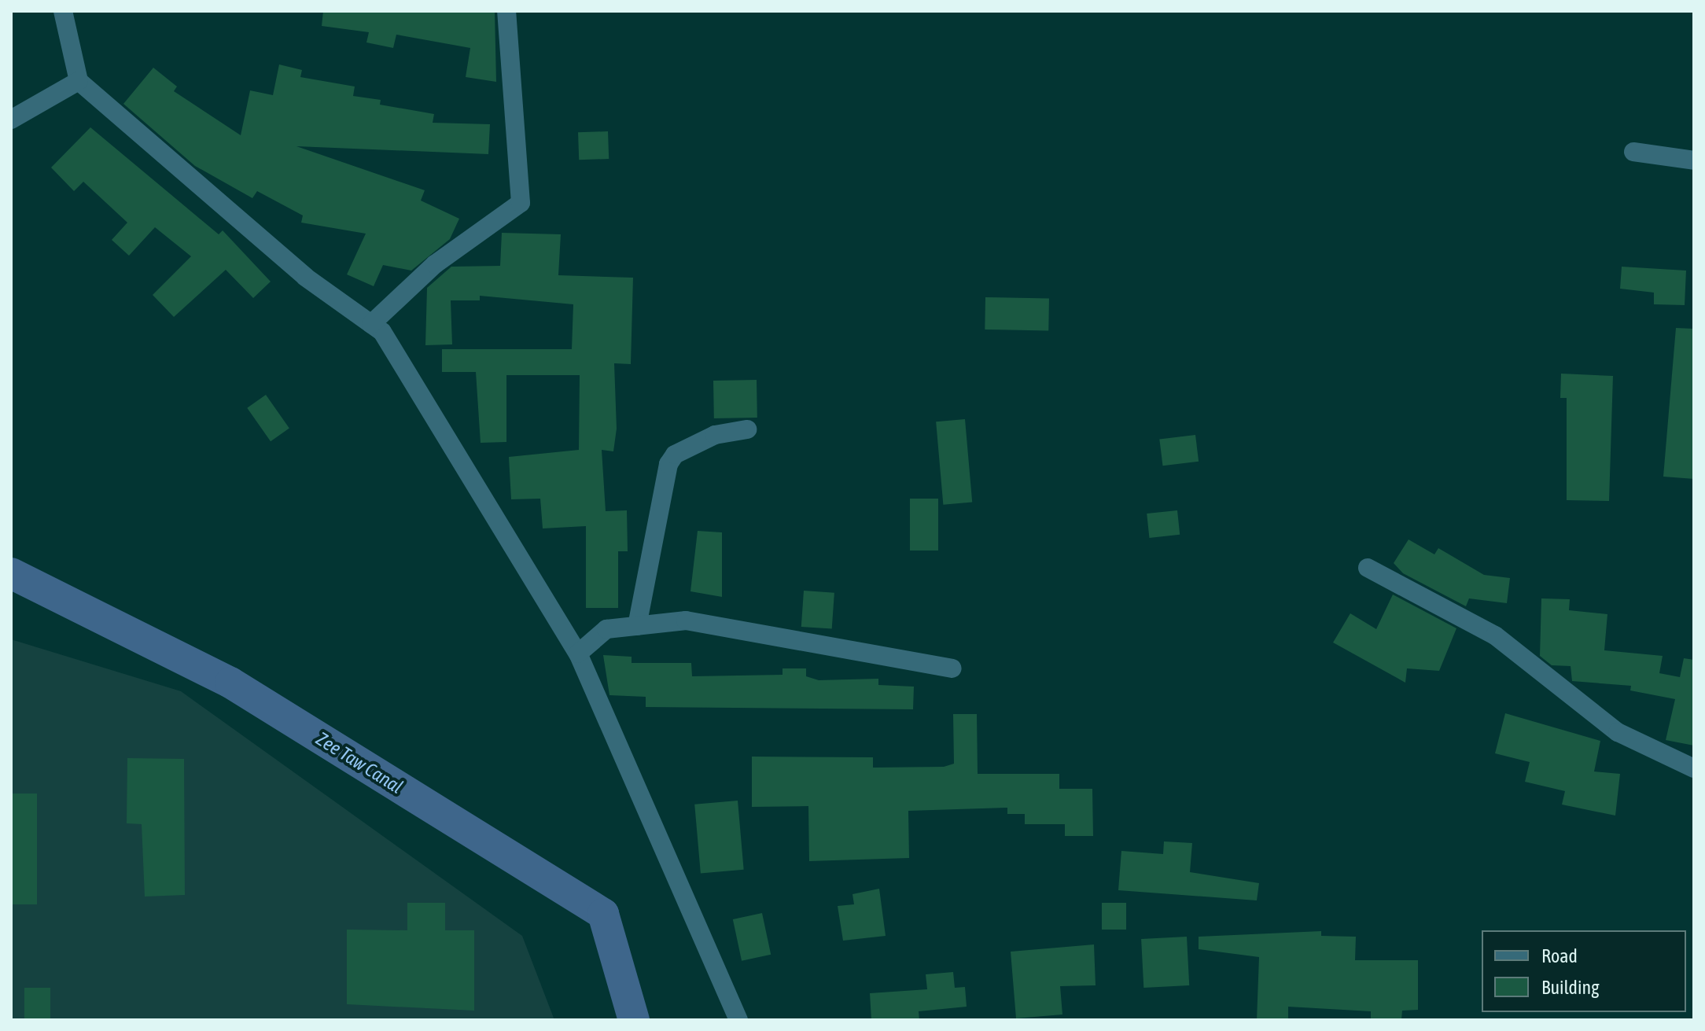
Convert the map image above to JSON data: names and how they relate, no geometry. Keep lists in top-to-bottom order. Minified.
{"water":["Zee Taw Canal"],"legend":["Road","Building"]}
